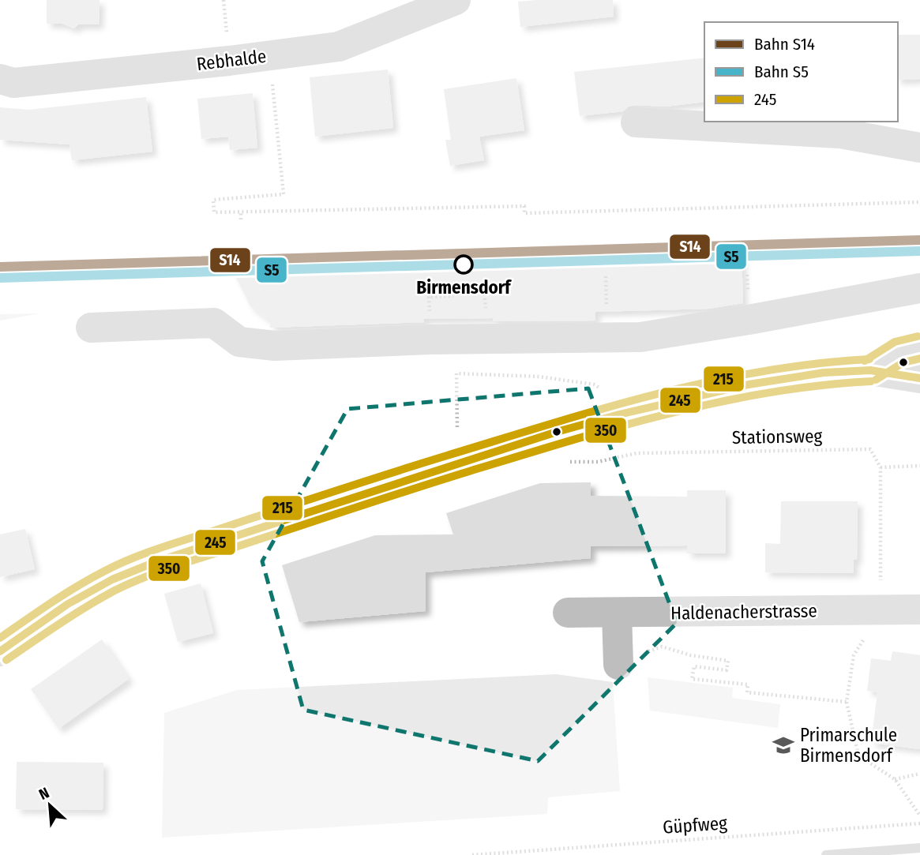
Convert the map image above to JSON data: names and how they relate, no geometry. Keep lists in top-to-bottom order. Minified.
{"streets":{"street":["Rebhalde","Haldenacherstrasse"],"path":["Stationsweg","Güpfweg"]},"places":{"other":["Birmensdorf"],"school or university":["Primarschule Birmensdorf"]},"lines":["rail line S14","rail line S5","transit line 215","transit line 350","transit line 245"],"legend":["Bahn S14","Bahn S5","245"],"north":"top left"}
